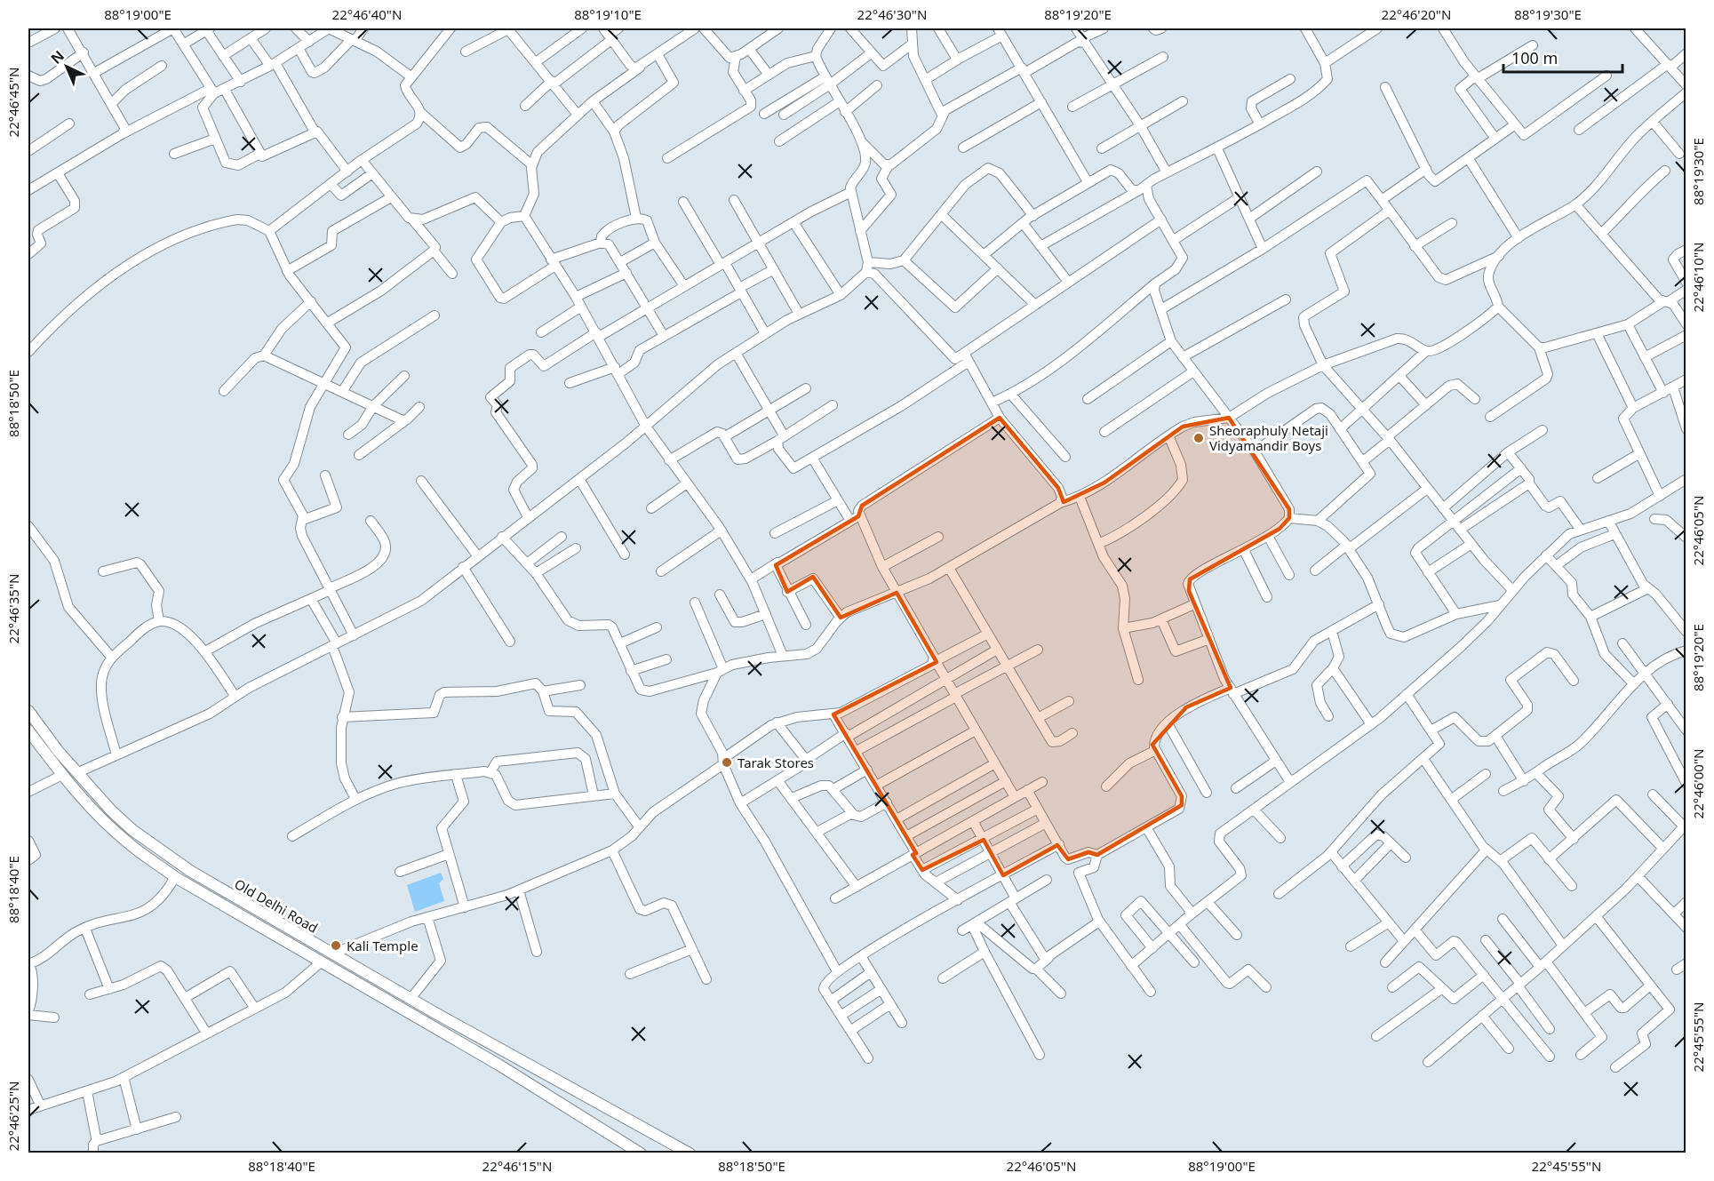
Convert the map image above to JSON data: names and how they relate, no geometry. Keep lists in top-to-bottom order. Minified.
{"streets":{"main road":["Old Delhi Road"]},"places":["Sheoraphuly Netaji Vidyamandir Boys","Tarak Stores","Kali Temple"],"scale_bar":"100 m","north":"top left","coordinates":["88°19'00\"E","22°46'40\"N","88°19'10\"E","22°46'30\"N","88°19'20\"E","22°46'20\"N","88°19'30\"E","22°46'45\"N","22°46'10\"N","88°18'50\"E","22°46'05\"N","22°46'35\"N","22°46'00\"N","88°18'40\"E","22°45'55\"N","22°46'25\"N","22°46'15\"N"]}
